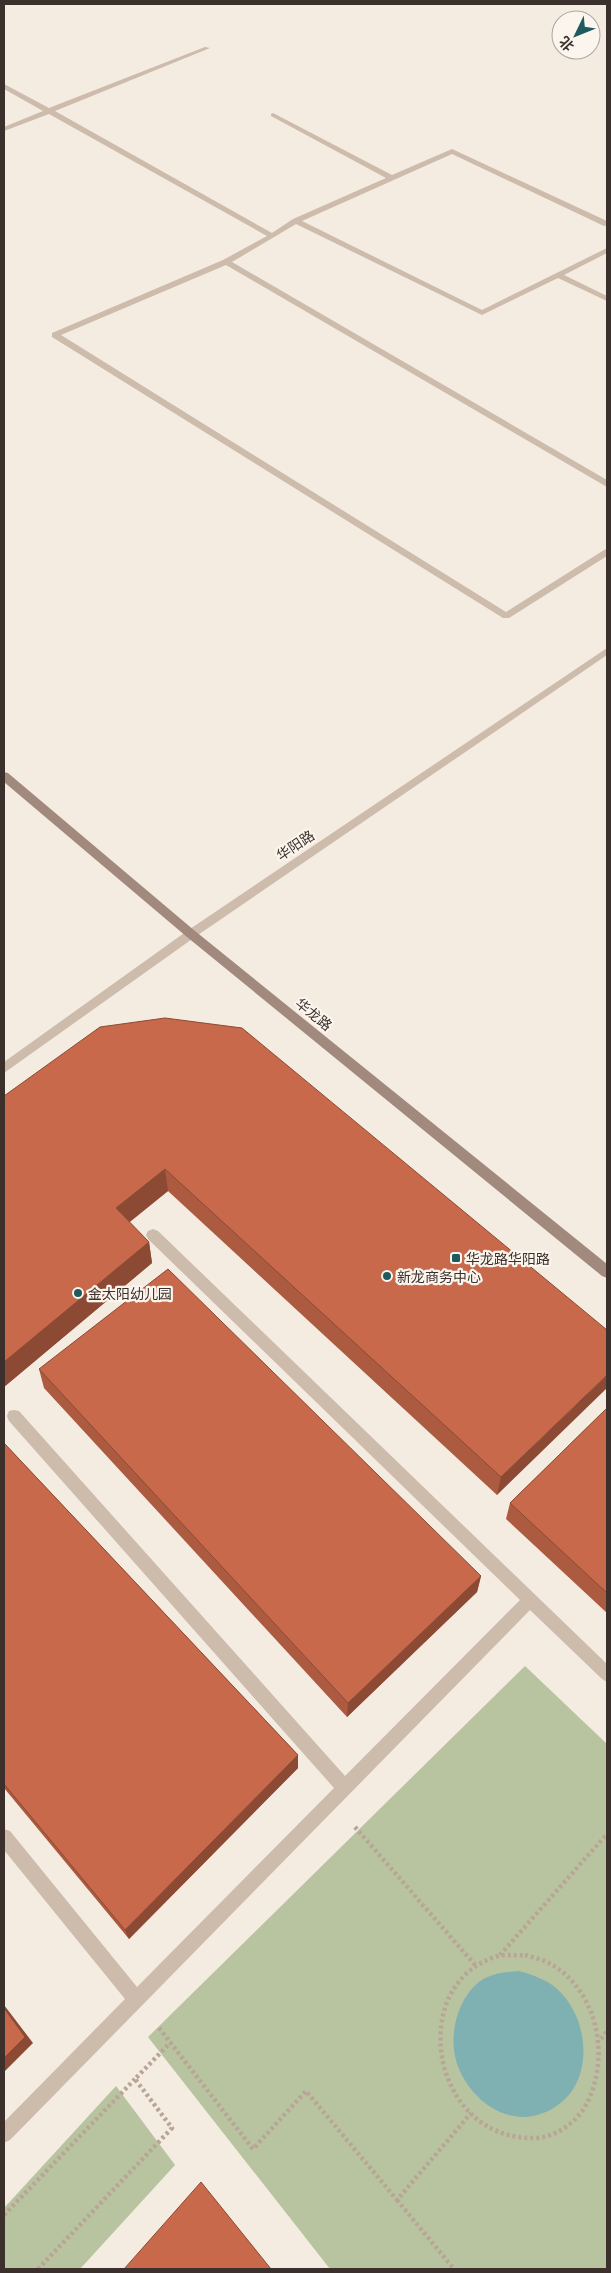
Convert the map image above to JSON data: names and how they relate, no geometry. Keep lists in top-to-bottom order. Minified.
{"streets":{"main road":["华龙路"],"street":["华阳路"]},"crossings":[["华阳路","华龙路"]],"places":{"transit":["华龙路华阳路"],"other":["新龙商务中心","金太阳幼儿园"]},"north":"bottom left"}
